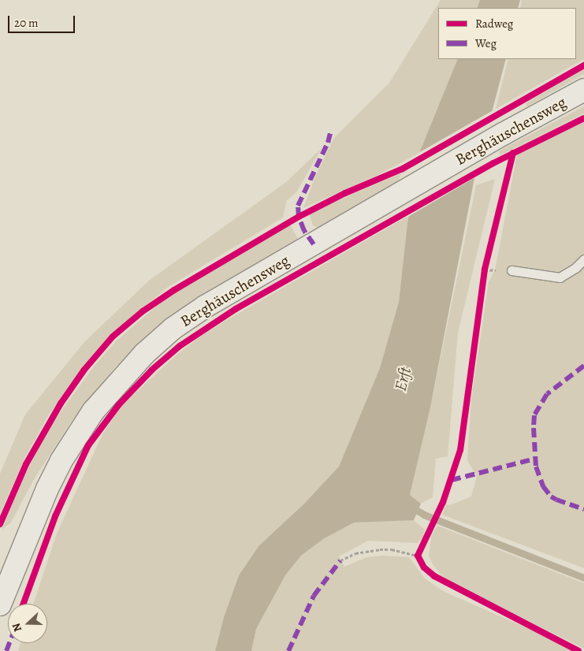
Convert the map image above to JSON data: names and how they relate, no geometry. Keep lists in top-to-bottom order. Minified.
{"streets":{"main road":["Berghäuschensweg"]},"water":["Erft"],"legend":["Radweg","Weg"],"scale_bar":"20 m","north":"left"}
